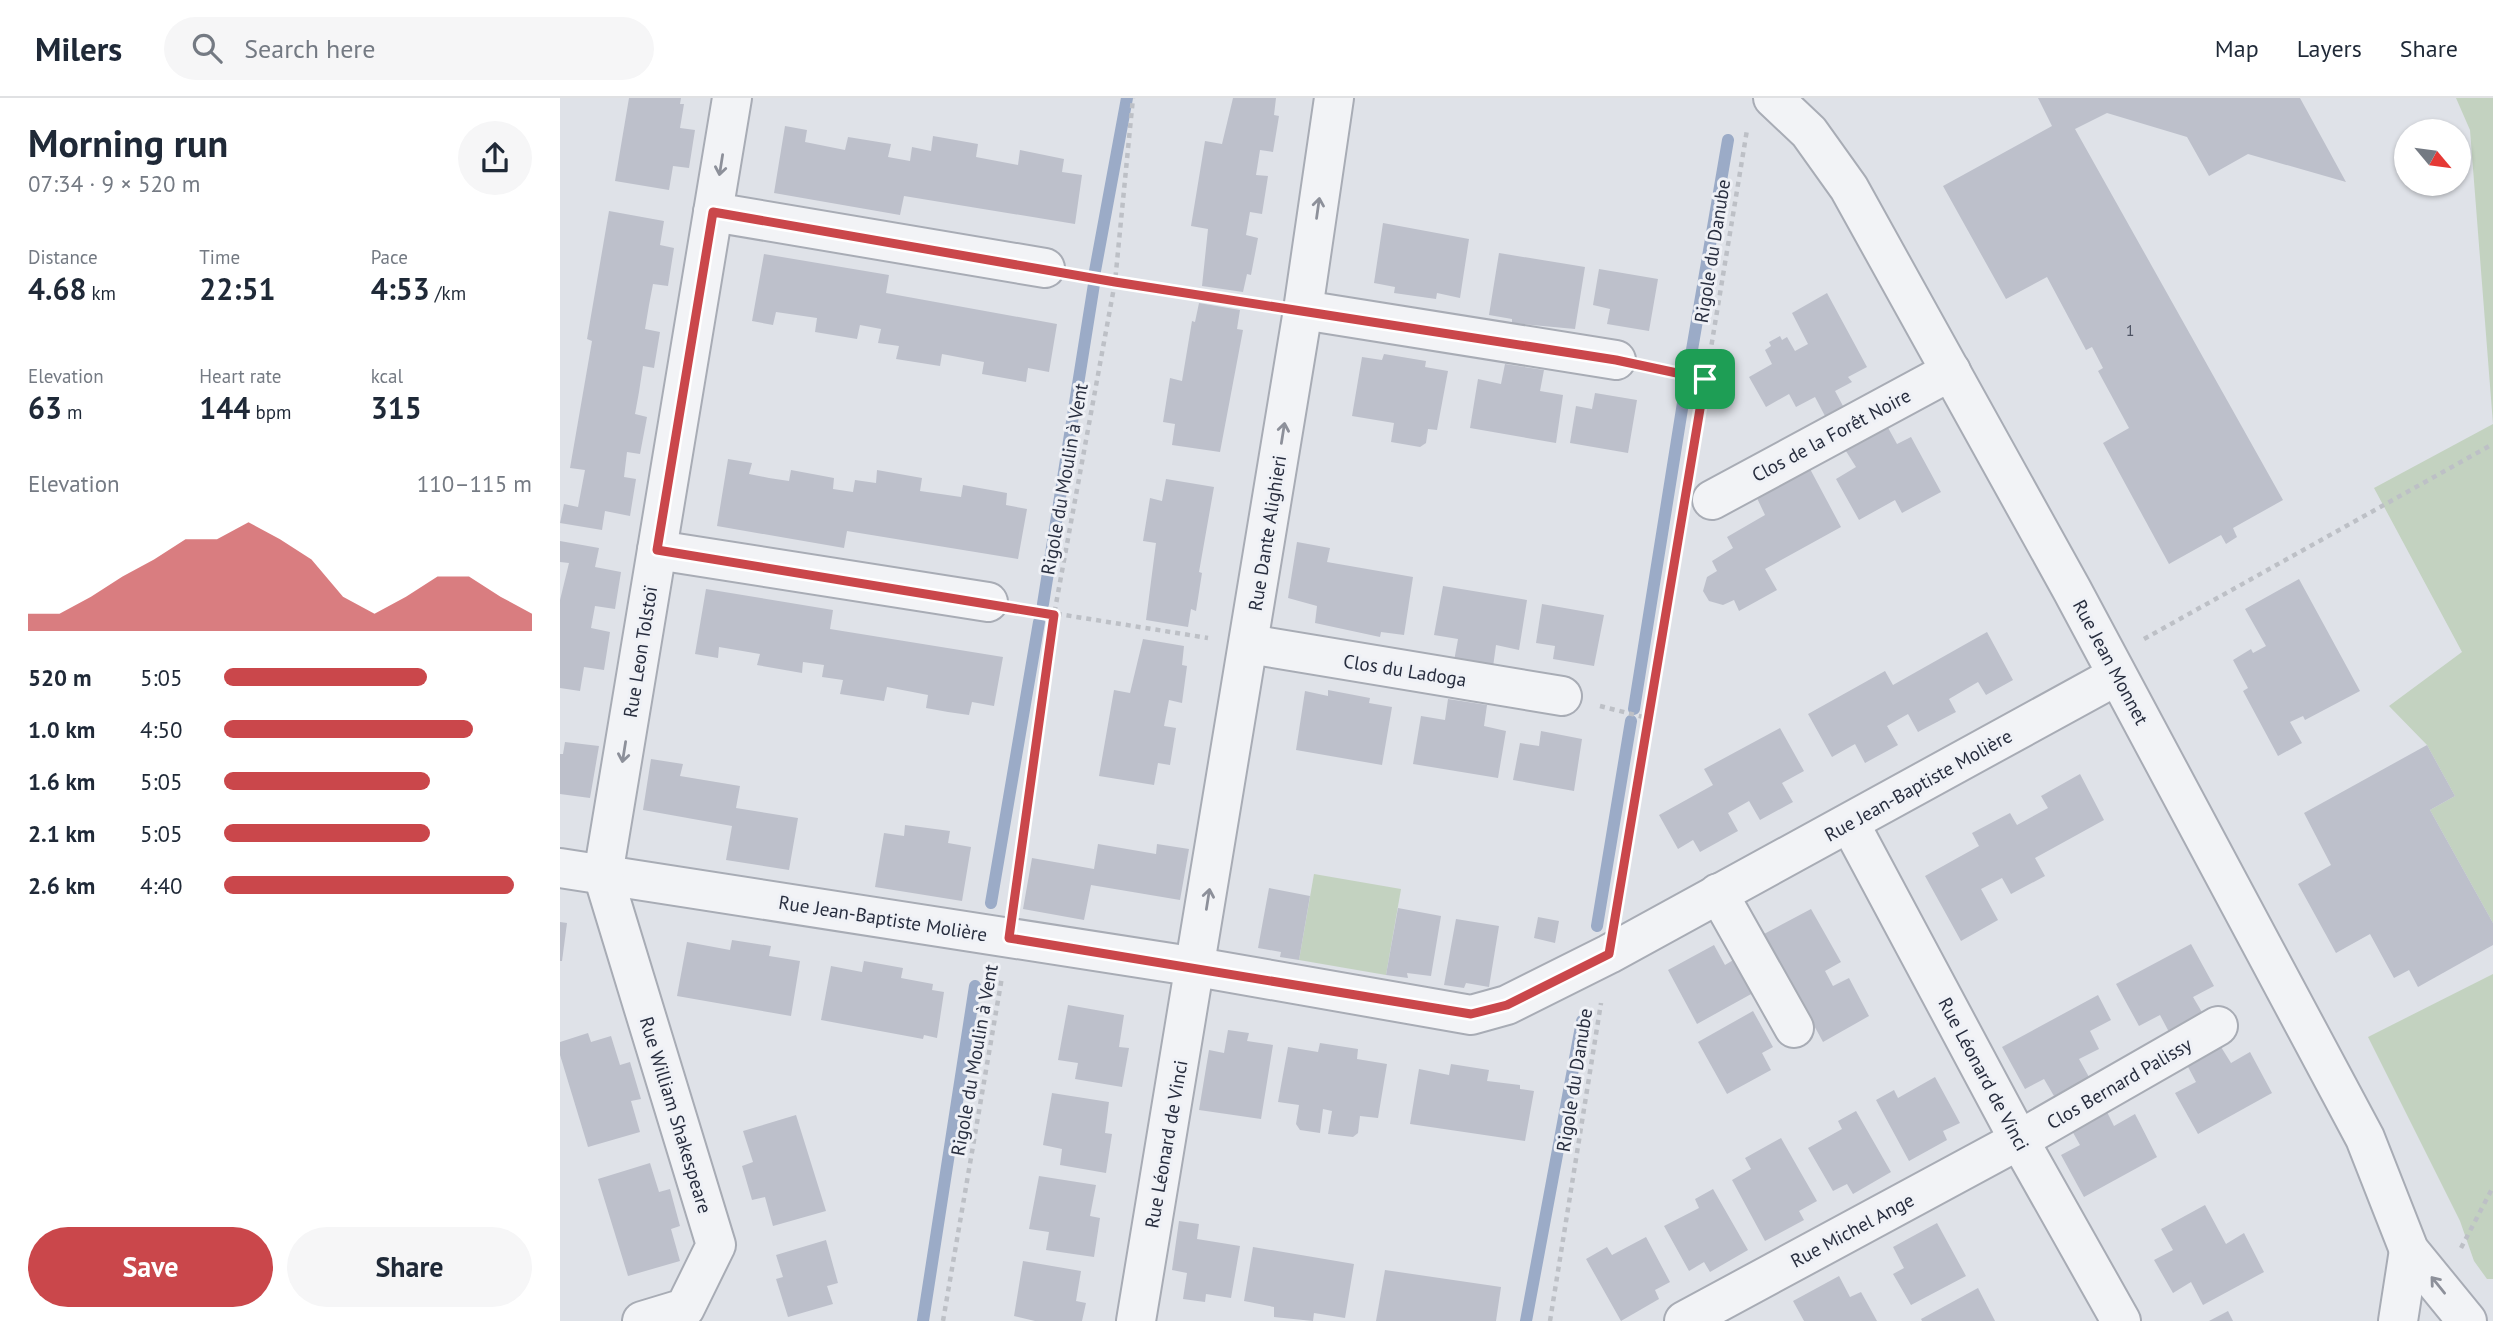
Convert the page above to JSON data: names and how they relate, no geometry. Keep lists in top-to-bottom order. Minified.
{"streets":{"street":["Clos de la Forêt Noire","Rue Dante Alighieri","Rue Leon Tolstoï","Rue Jean Monnet","Clos du Ladoga","Rue Jean-Baptiste Molière","Rue Léonard de Vinci","Clos Bernard Palissy","Rue William Shakespeare","Rue Michel Ange"],"path":["Rigole du Danube","Rigole du Moulin à Vent"]},"crossings":[["Rigole du Danube","Clos de la Forêt Noire"],["Rigole du Danube","Rue Jean Monnet"],["Rigole du Danube","Rue Jean-Baptiste Molière"],["Clos de la Forêt Noire","Rue Jean Monnet"],["Rigole du Moulin à Vent","Rue Jean-Baptiste Molière"],["Rue Dante Alighieri","Clos du Ladoga"],["Rue Dante Alighieri","Rue Jean-Baptiste Molière"],["Rue Dante Alighieri","Rue Léonard de Vinci"],["Rue Leon Tolstoï","Rue Jean-Baptiste Molière"],["Rue Leon Tolstoï","Rue William Shakespeare"],["Rue Jean Monnet","Rue Jean-Baptiste Molière"],["Rue Jean-Baptiste Molière","Rue Léonard de Vinci"],["Rue Jean-Baptiste Molière","Rue William Shakespeare"],["Rue Léonard de Vinci","Clos Bernard Palissy"],["Rue Léonard de Vinci","Rue Michel Ange"],["Clos Bernard Palissy","Rue Michel Ange"]],"one_way":["Rue Dante Alighieri","Rue Leon Tolstoï"],"house_numbers":["1"],"north":"bottom right","page":{"header":"Milers","search":"Search here","nav":["Map","Layers","Share"],"heading":["Morning run","07:34 · 9 × 520 m"],"stats":[["Distance","4.68 km"],["Time","22:51"],["Pace","4:53 /km"],["Elevation","63 m"],["Heart rate","144 bpm"],["kcal","315"]],"chart":["Elevation","110–115 m"],"list":[{"name":"520 m","note":"5:05"},{"name":"1.0 km","note":"4:50"},{"name":"1.6 km","note":"5:05"},{"name":"2.1 km","note":"5:05"},{"name":"2.6 km","note":"4:40"}],"buttons":["Save","Share"]}}
